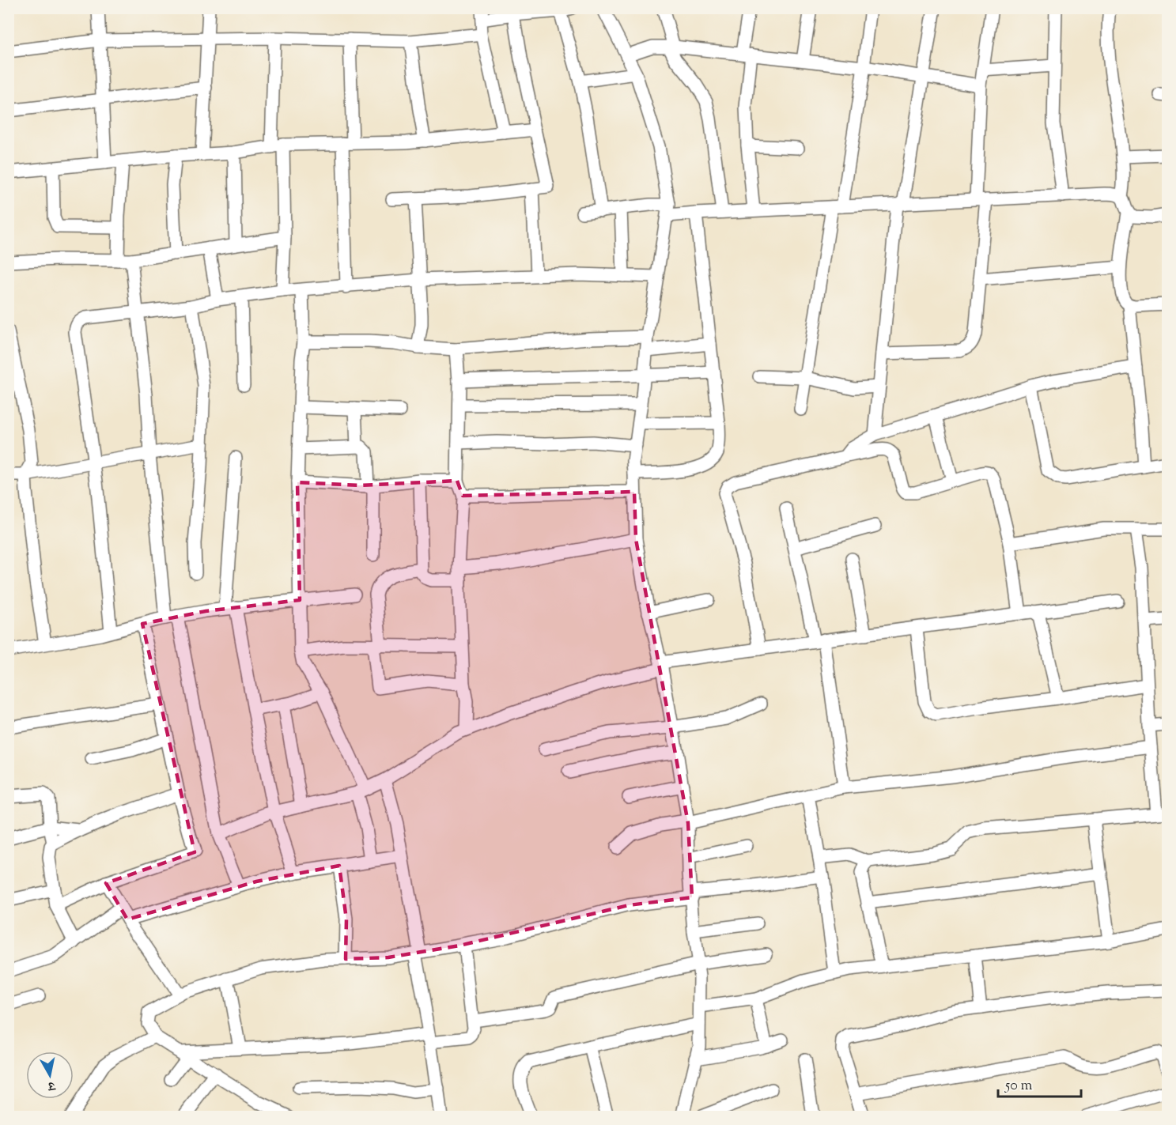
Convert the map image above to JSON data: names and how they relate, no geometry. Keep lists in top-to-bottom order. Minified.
{"scale_bar":"50 m","north":"bottom"}
